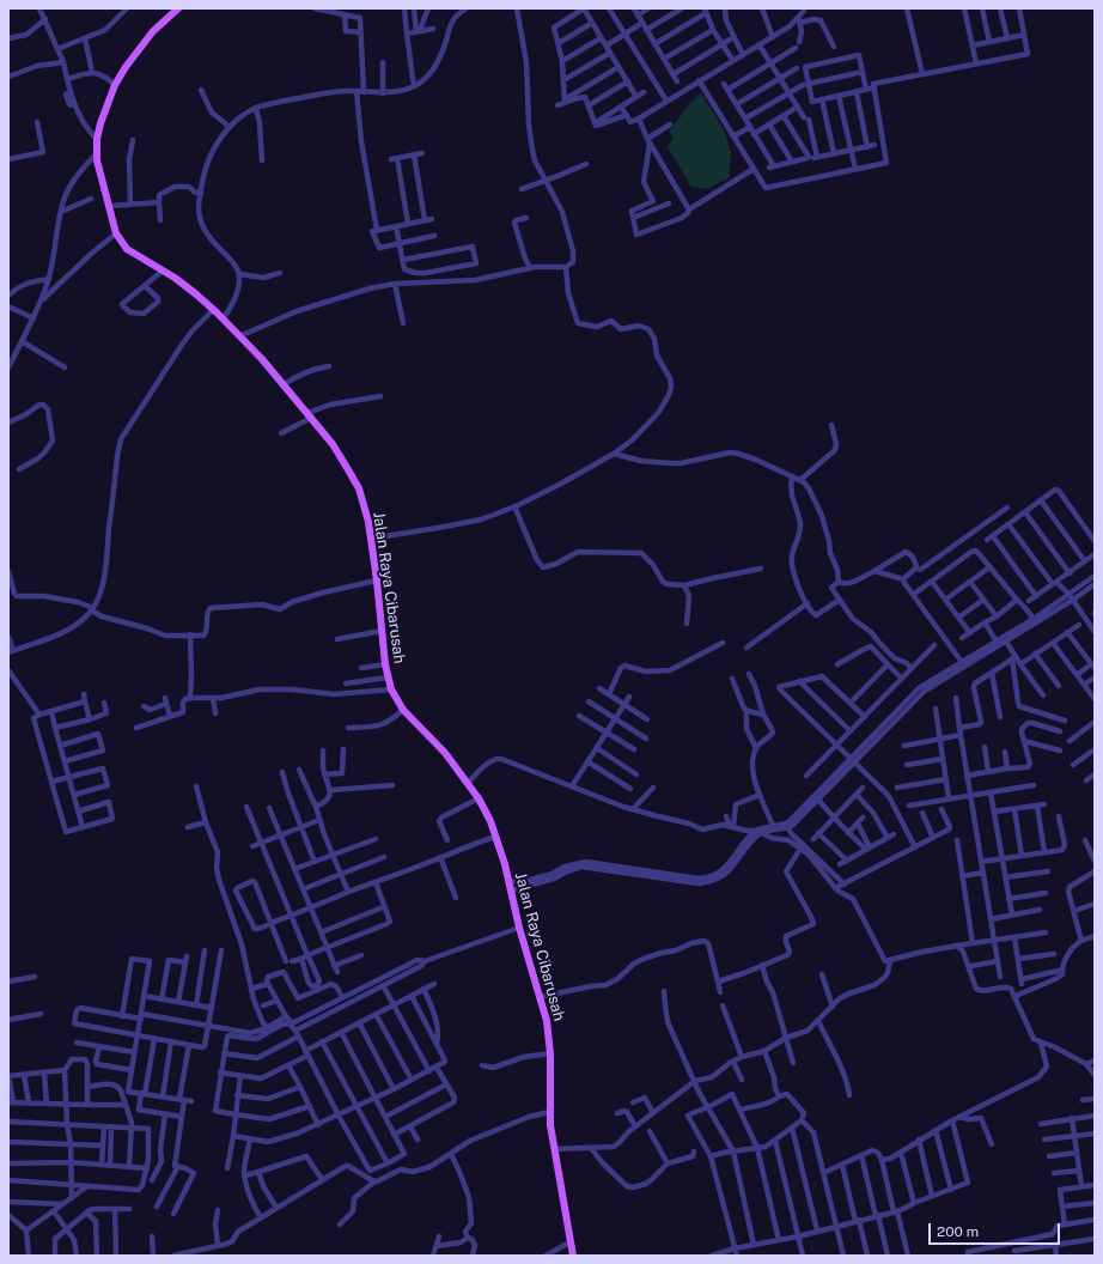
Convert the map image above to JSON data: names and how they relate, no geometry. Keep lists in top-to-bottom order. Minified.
{"streets":{"main road":["Jalan Raya Cibarusah"]},"scale_bar":"200 m"}
